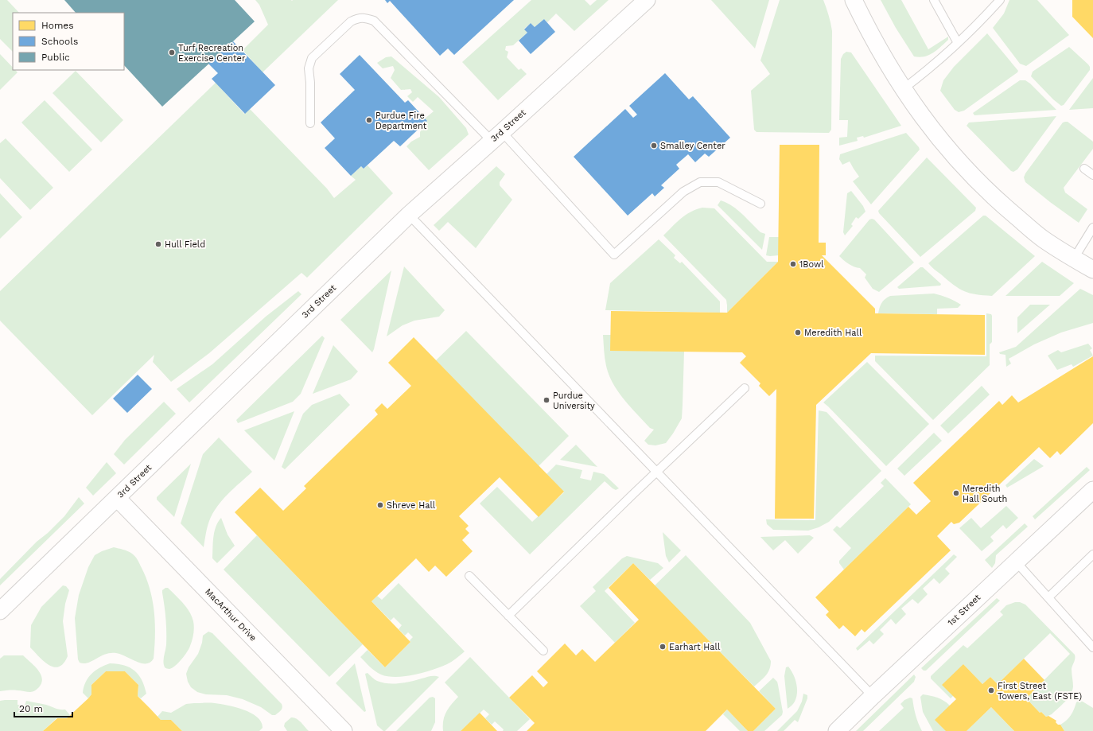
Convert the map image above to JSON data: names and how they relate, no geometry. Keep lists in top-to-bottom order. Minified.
{"streets":{"street":["3rd Street","1st Street","MacArthur Drive"]},"crossings":[["3rd Street","MacArthur Drive"]],"places":["Turf Recreation Exercise Center","Purdue Fire Department","Smalley Center","Hull Field","1Bowl","Meredith Hall","Purdue University","Meredith Hall South","Shreve Hall","Earhart Hall","First Street Towers, East (FSTE)"],"legend":["Homes","Schools","Public"],"scale_bar":"20 m"}
